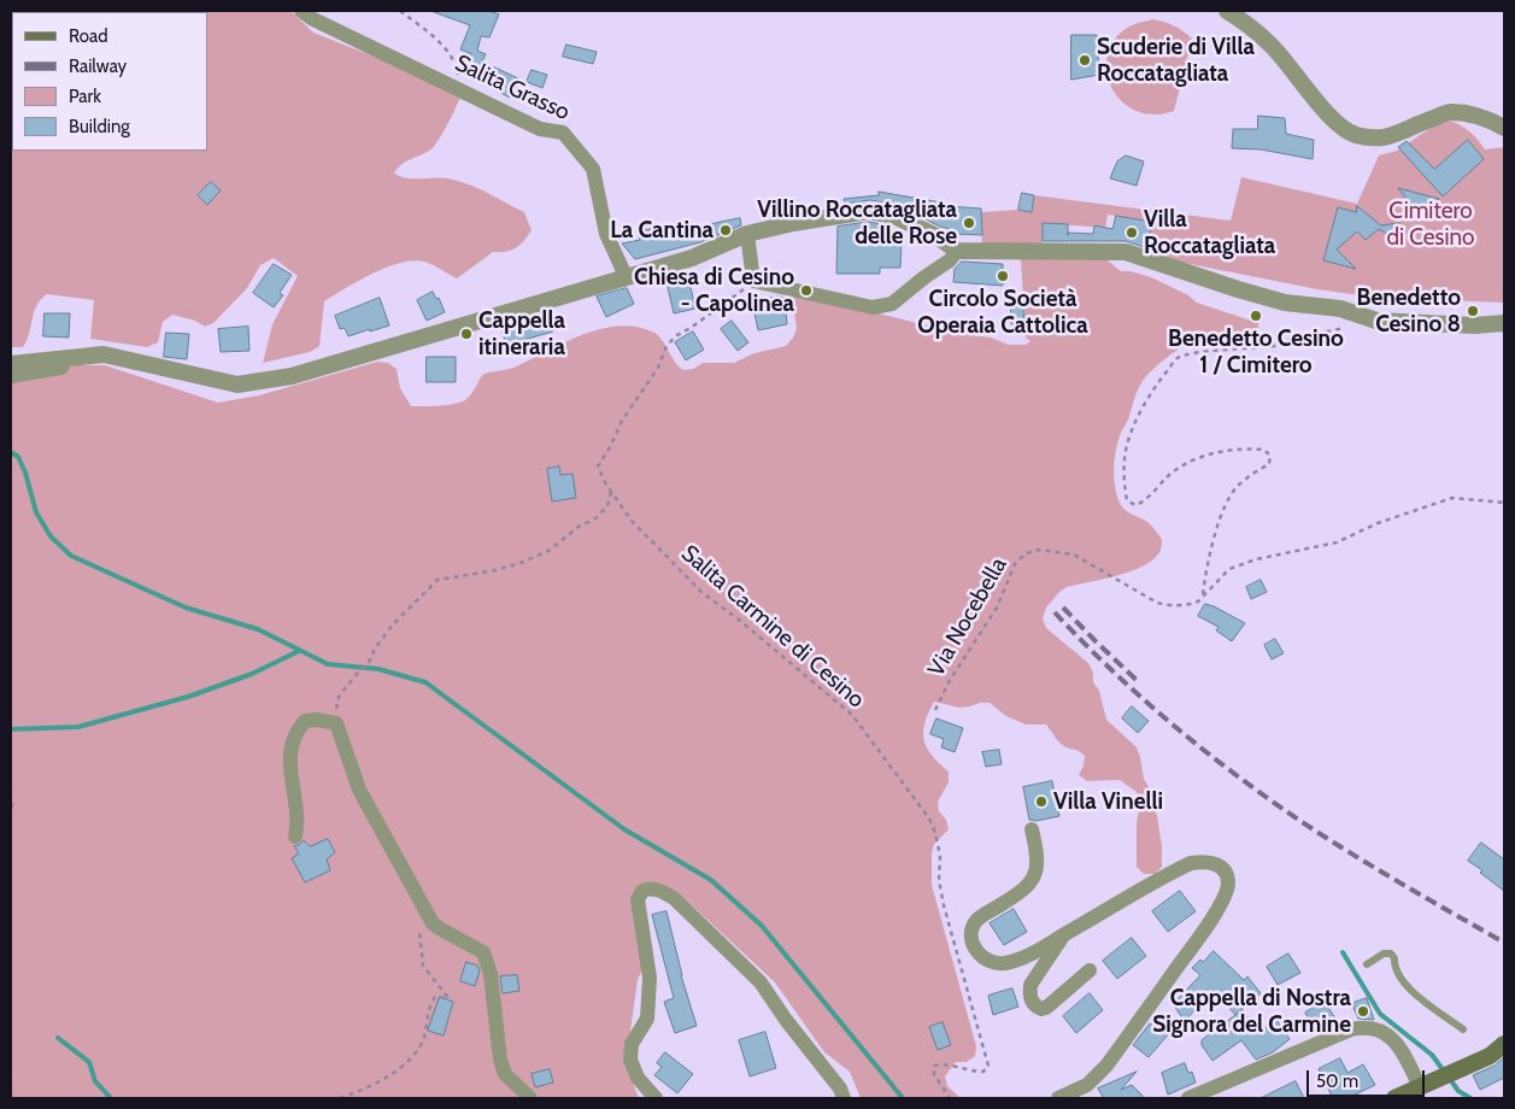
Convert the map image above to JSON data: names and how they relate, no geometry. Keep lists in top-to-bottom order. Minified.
{"streets":{"street":["Salita Grasso"],"path":["Via Nocebella","Salita Carmine di Cesino"]},"parks":["Cimitero di Cesino"],"places":["Scuderie di Villa Roccatagliata","Villino Roccatagliata delle Rose","La Cantina","Villa Roccatagliata","Circolo Società Operaia Cattolica","Chiesa di Cesino - Capolinea","Benedetto Cesino 8","Benedetto Cesino 1 / Cimitero","Cappella itineraria","Villa Vinelli","Cappella di Nostra Signora del Carmine"],"legend":["Road","Railway","Park","Building"],"scale_bar":"50 m"}
